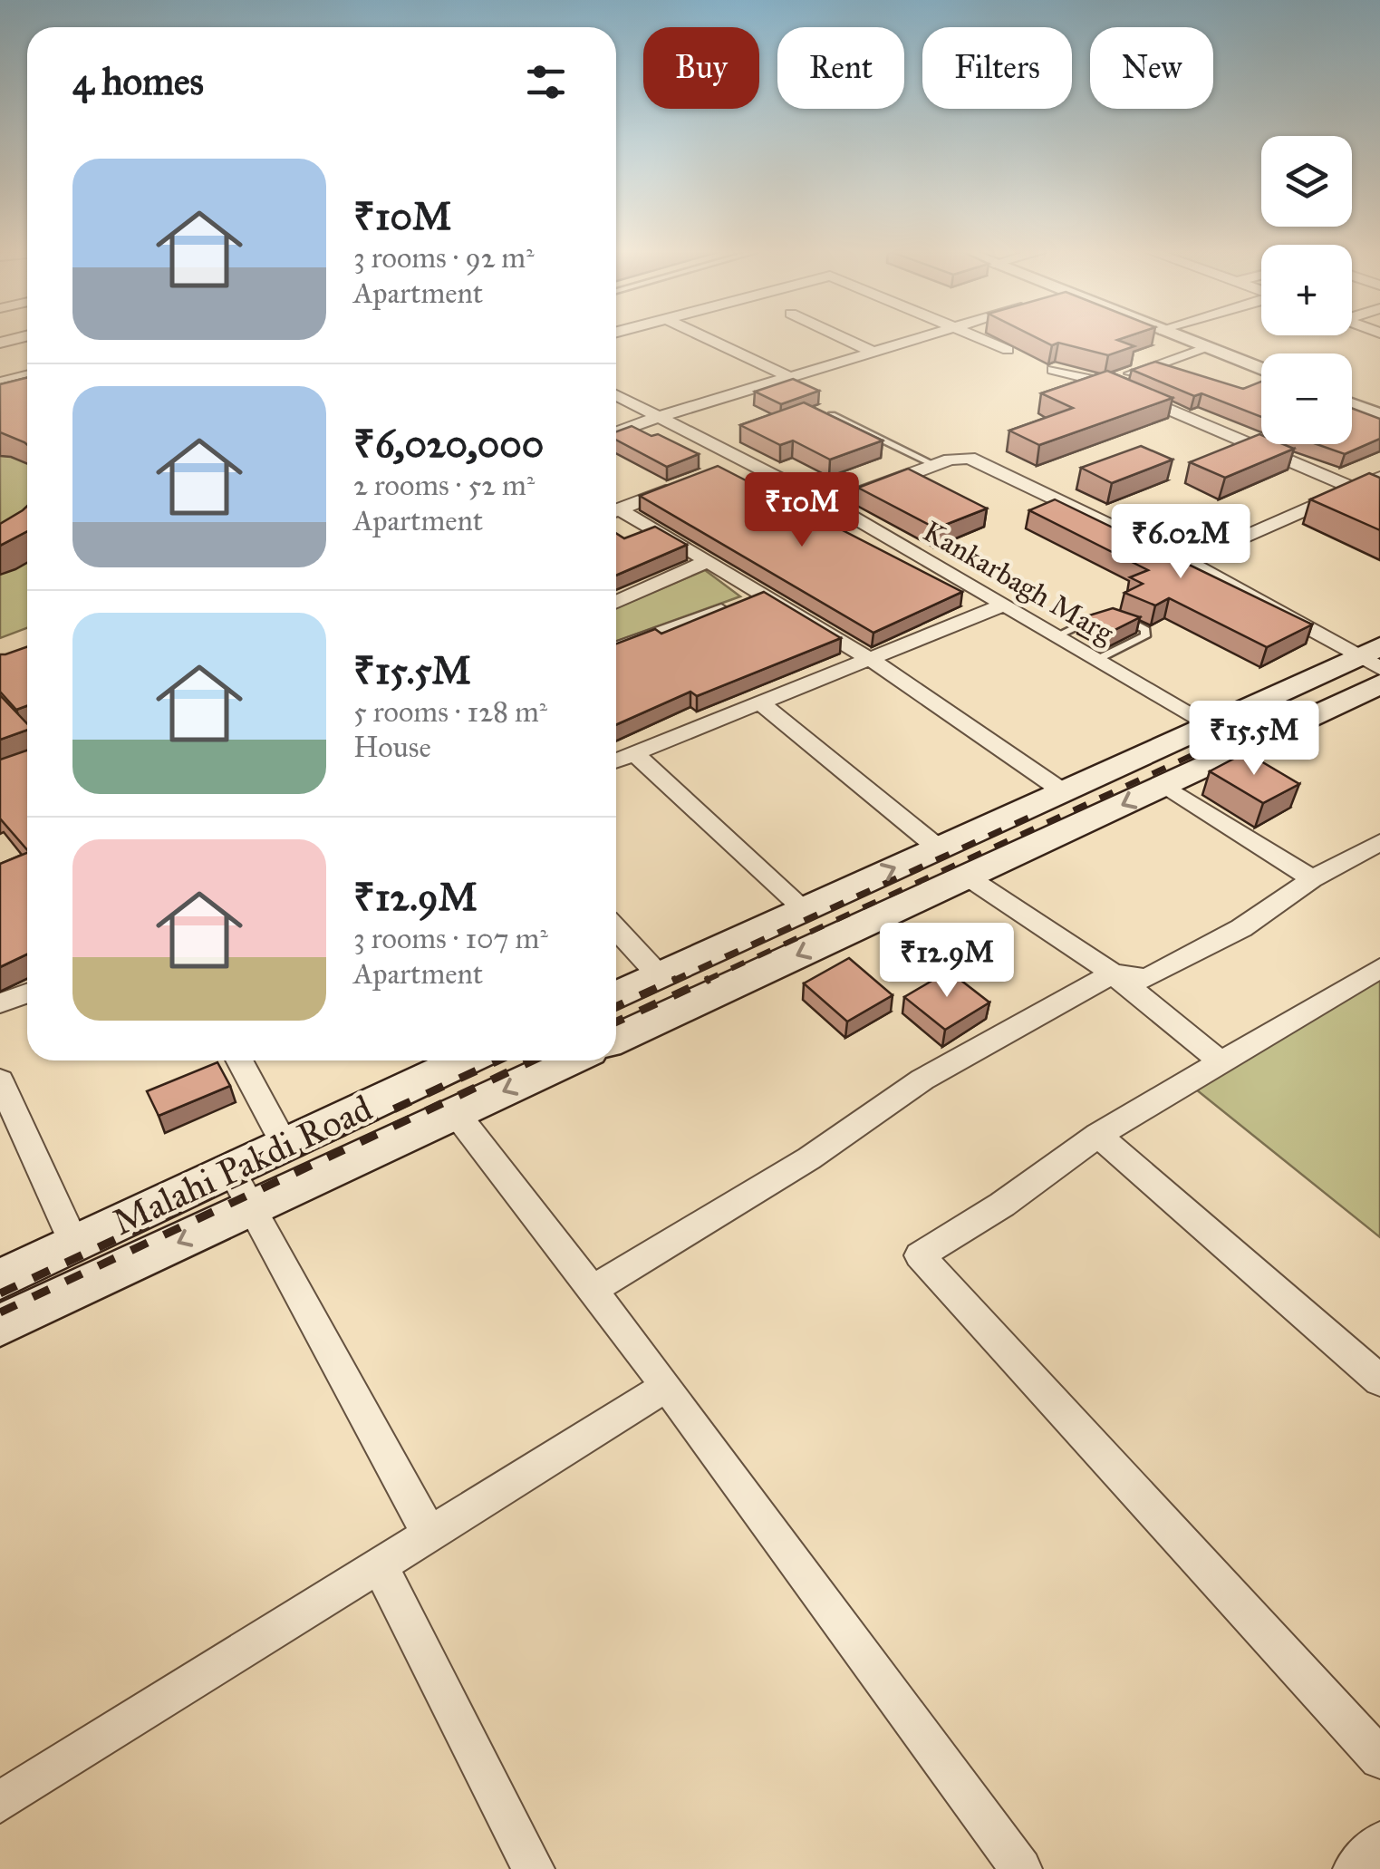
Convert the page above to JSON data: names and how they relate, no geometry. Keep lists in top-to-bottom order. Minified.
{"streets":{"main road":["Malahi Pakdi Road"],"street":["Kankarbagh Marg"]},"page":{"chip":["Buy","Rent","Filters","New"],"heading":"4 homes","map_buttons":["+","−"],"list":[{"name":"₹10M","note":"3 rooms · 92 m² · Apartment"},{"name":"₹6,020,000","note":"2 rooms · 52 m² · Apartment"},{"name":"₹15.5M","note":"5 rooms · 128 m² · House"},{"name":"₹12.9M","note":"3 rooms · 107 m² · Apartment"}],"price":["₹10M","₹6.02M","₹15.5M","₹12.9M"]}}
